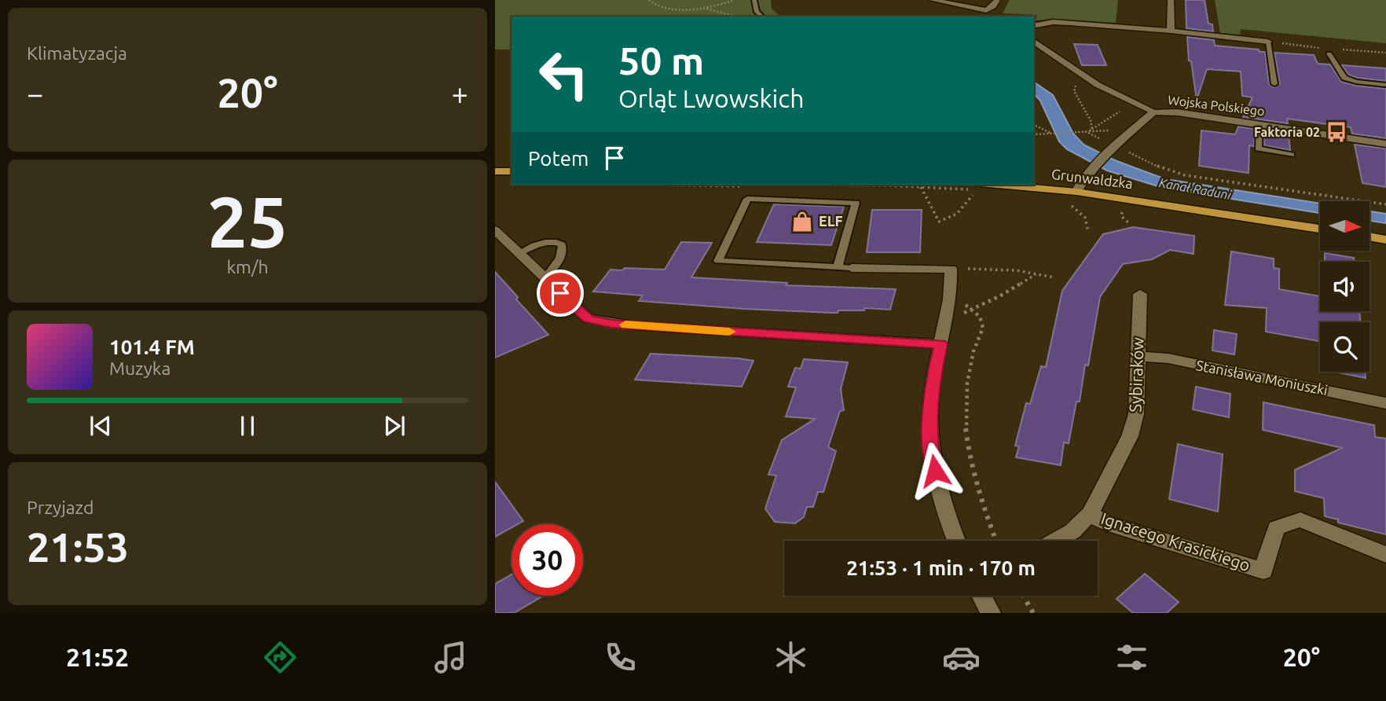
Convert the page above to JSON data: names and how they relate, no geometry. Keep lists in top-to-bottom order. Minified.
{"streets":{"main road":["Grunwaldzka"],"street":["Wojska Polskiego","Sybiraków","Stanisława Moniuszki","Ignacego Krasickiego"]},"crossings":[["Wojska Polskiego","Grunwaldzka"],["Sybiraków","Stanisława Moniuszki"],["Sybiraków","Ignacego Krasickiego"]],"water":["Kanał Raduni"],"places":{"bus stop":["Faktoria 02"],"shop":["ELF"]},"north":"right","page":{"tile":["Klimatyzacja",["25","km/h"],["Przyjazd","21:53"]],"turn":["50 m","Orląt Lwowskich"],"heat":["−","20°","+"],"then":"Potem","song":["101.4 FM","Muzyka"],"limit":"30","trip":"21:53 · 1 min · 170 m","tabs":["21:52","20°"]}}
